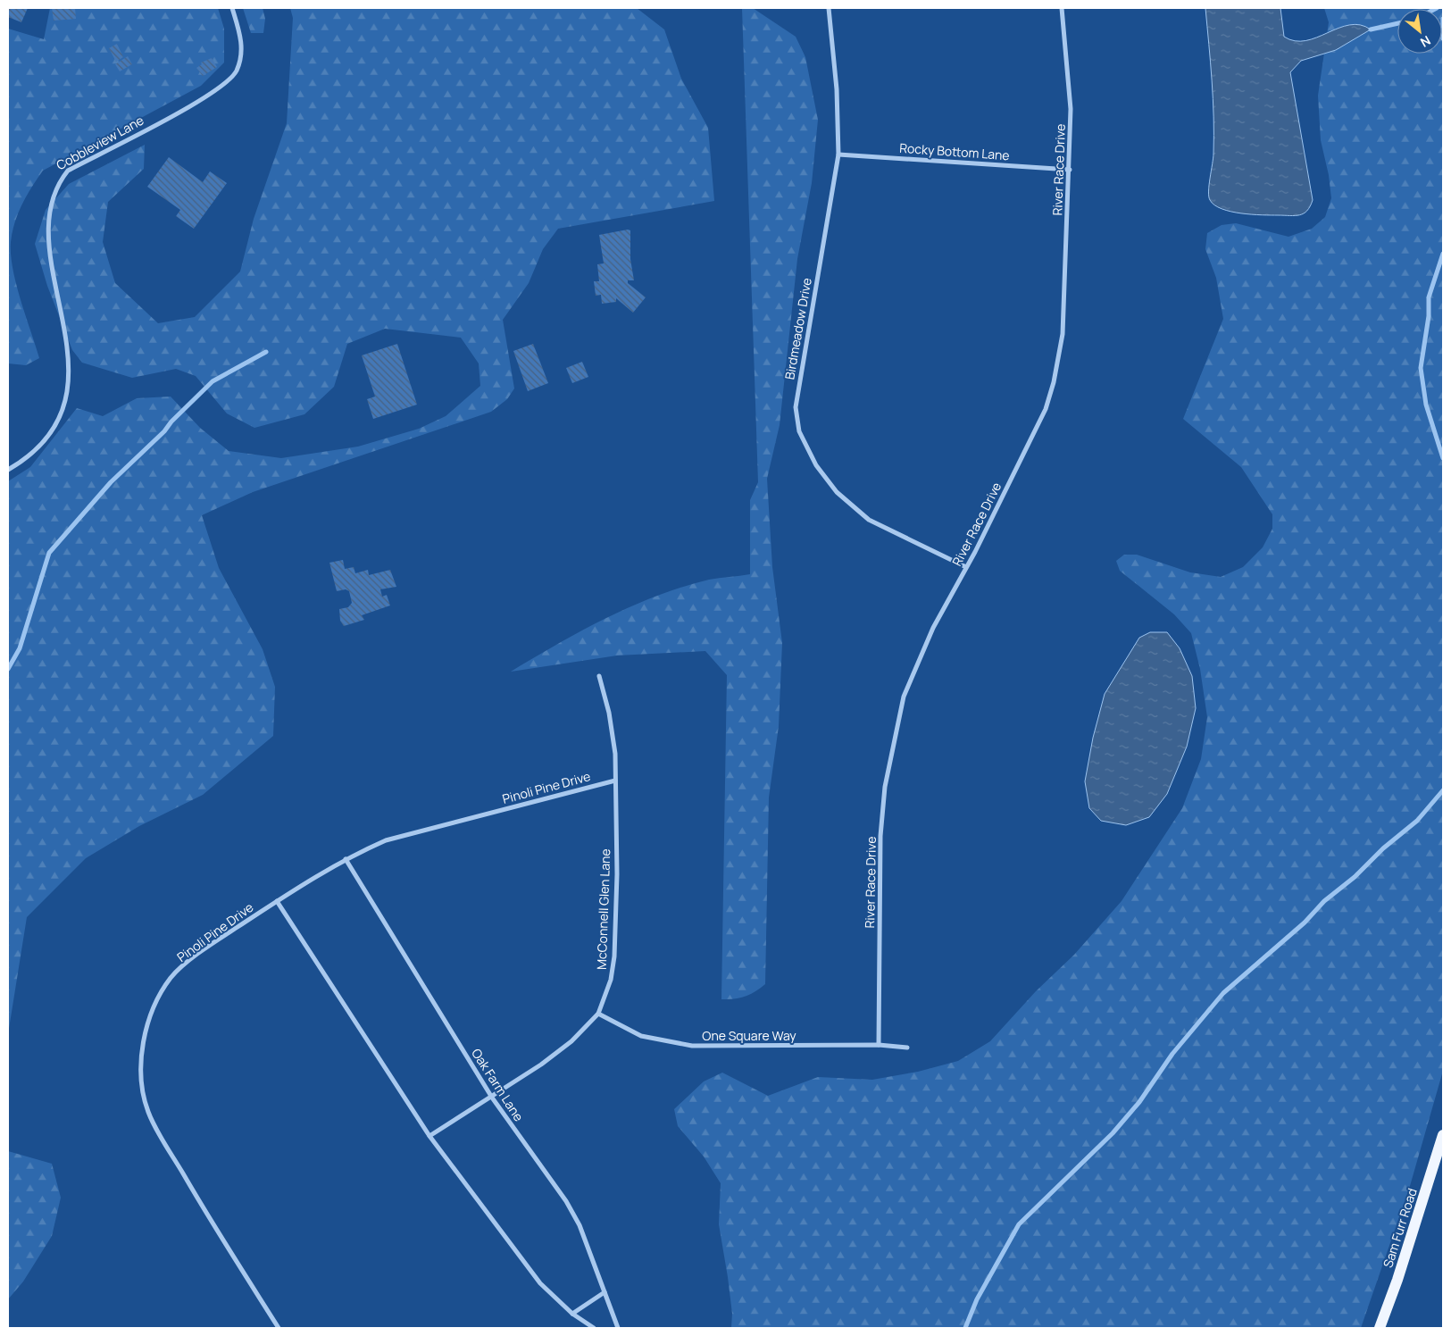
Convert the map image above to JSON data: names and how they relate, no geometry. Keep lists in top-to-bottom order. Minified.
{"streets":{"main road":["Sam Furr Road"],"street":["Cobbleview Lane","Rocky Bottom Lane","River Race Drive","Birdmeadow Drive","Pinoli Pine Drive","McConnell Glen Lane","One Square Way","Oak Farm Lane"]},"crossings":[["Rocky Bottom Lane","River Race Drive"],["Rocky Bottom Lane","Birdmeadow Drive"],["River Race Drive","Birdmeadow Drive"],["River Race Drive","One Square Way"],["Pinoli Pine Drive","McConnell Glen Lane"],["Pinoli Pine Drive","Oak Farm Lane"],["McConnell Glen Lane","One Square Way"],["McConnell Glen Lane","Oak Farm Lane"]],"north":"bottom right"}
